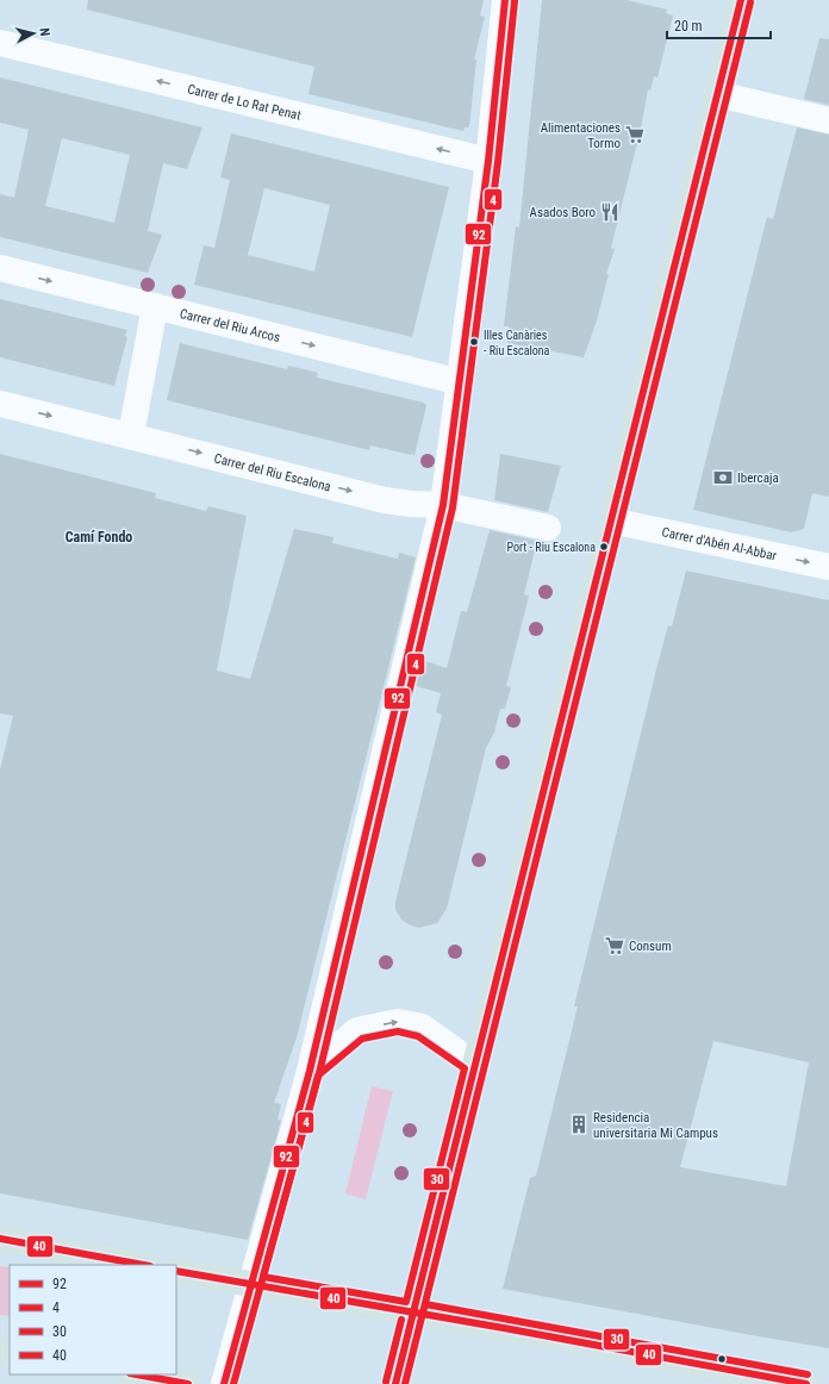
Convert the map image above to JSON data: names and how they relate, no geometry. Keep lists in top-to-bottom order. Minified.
{"streets":{"street":["Carrer de Lo Rat Penat","Carrer del Riu Arcos","Carrer del Riu Escalona","Carrer d'Abén Al-Abbar"]},"one_way":["Carrer de Lo Rat Penat","Carrer del Riu Arcos","Carrer del Riu Escalona","Carrer d'Abén Al-Abbar"],"districts":["Camí Fondo"],"places":{"supermarket":["Alimentaciones Tormo","Consum"],"restaurant":["Asados Boro"],"other":["Illes Canàries - Riu Escalona","Port - Riu Escalona"],"bank":["Ibercaja"],"building":["Residencia universitaria Mi Campus"]},"lines":["transit line 92","transit line 4","transit line 30","transit line 40"],"legend":["92","4","30","40"],"scale_bar":"20 m","north":"right"}
